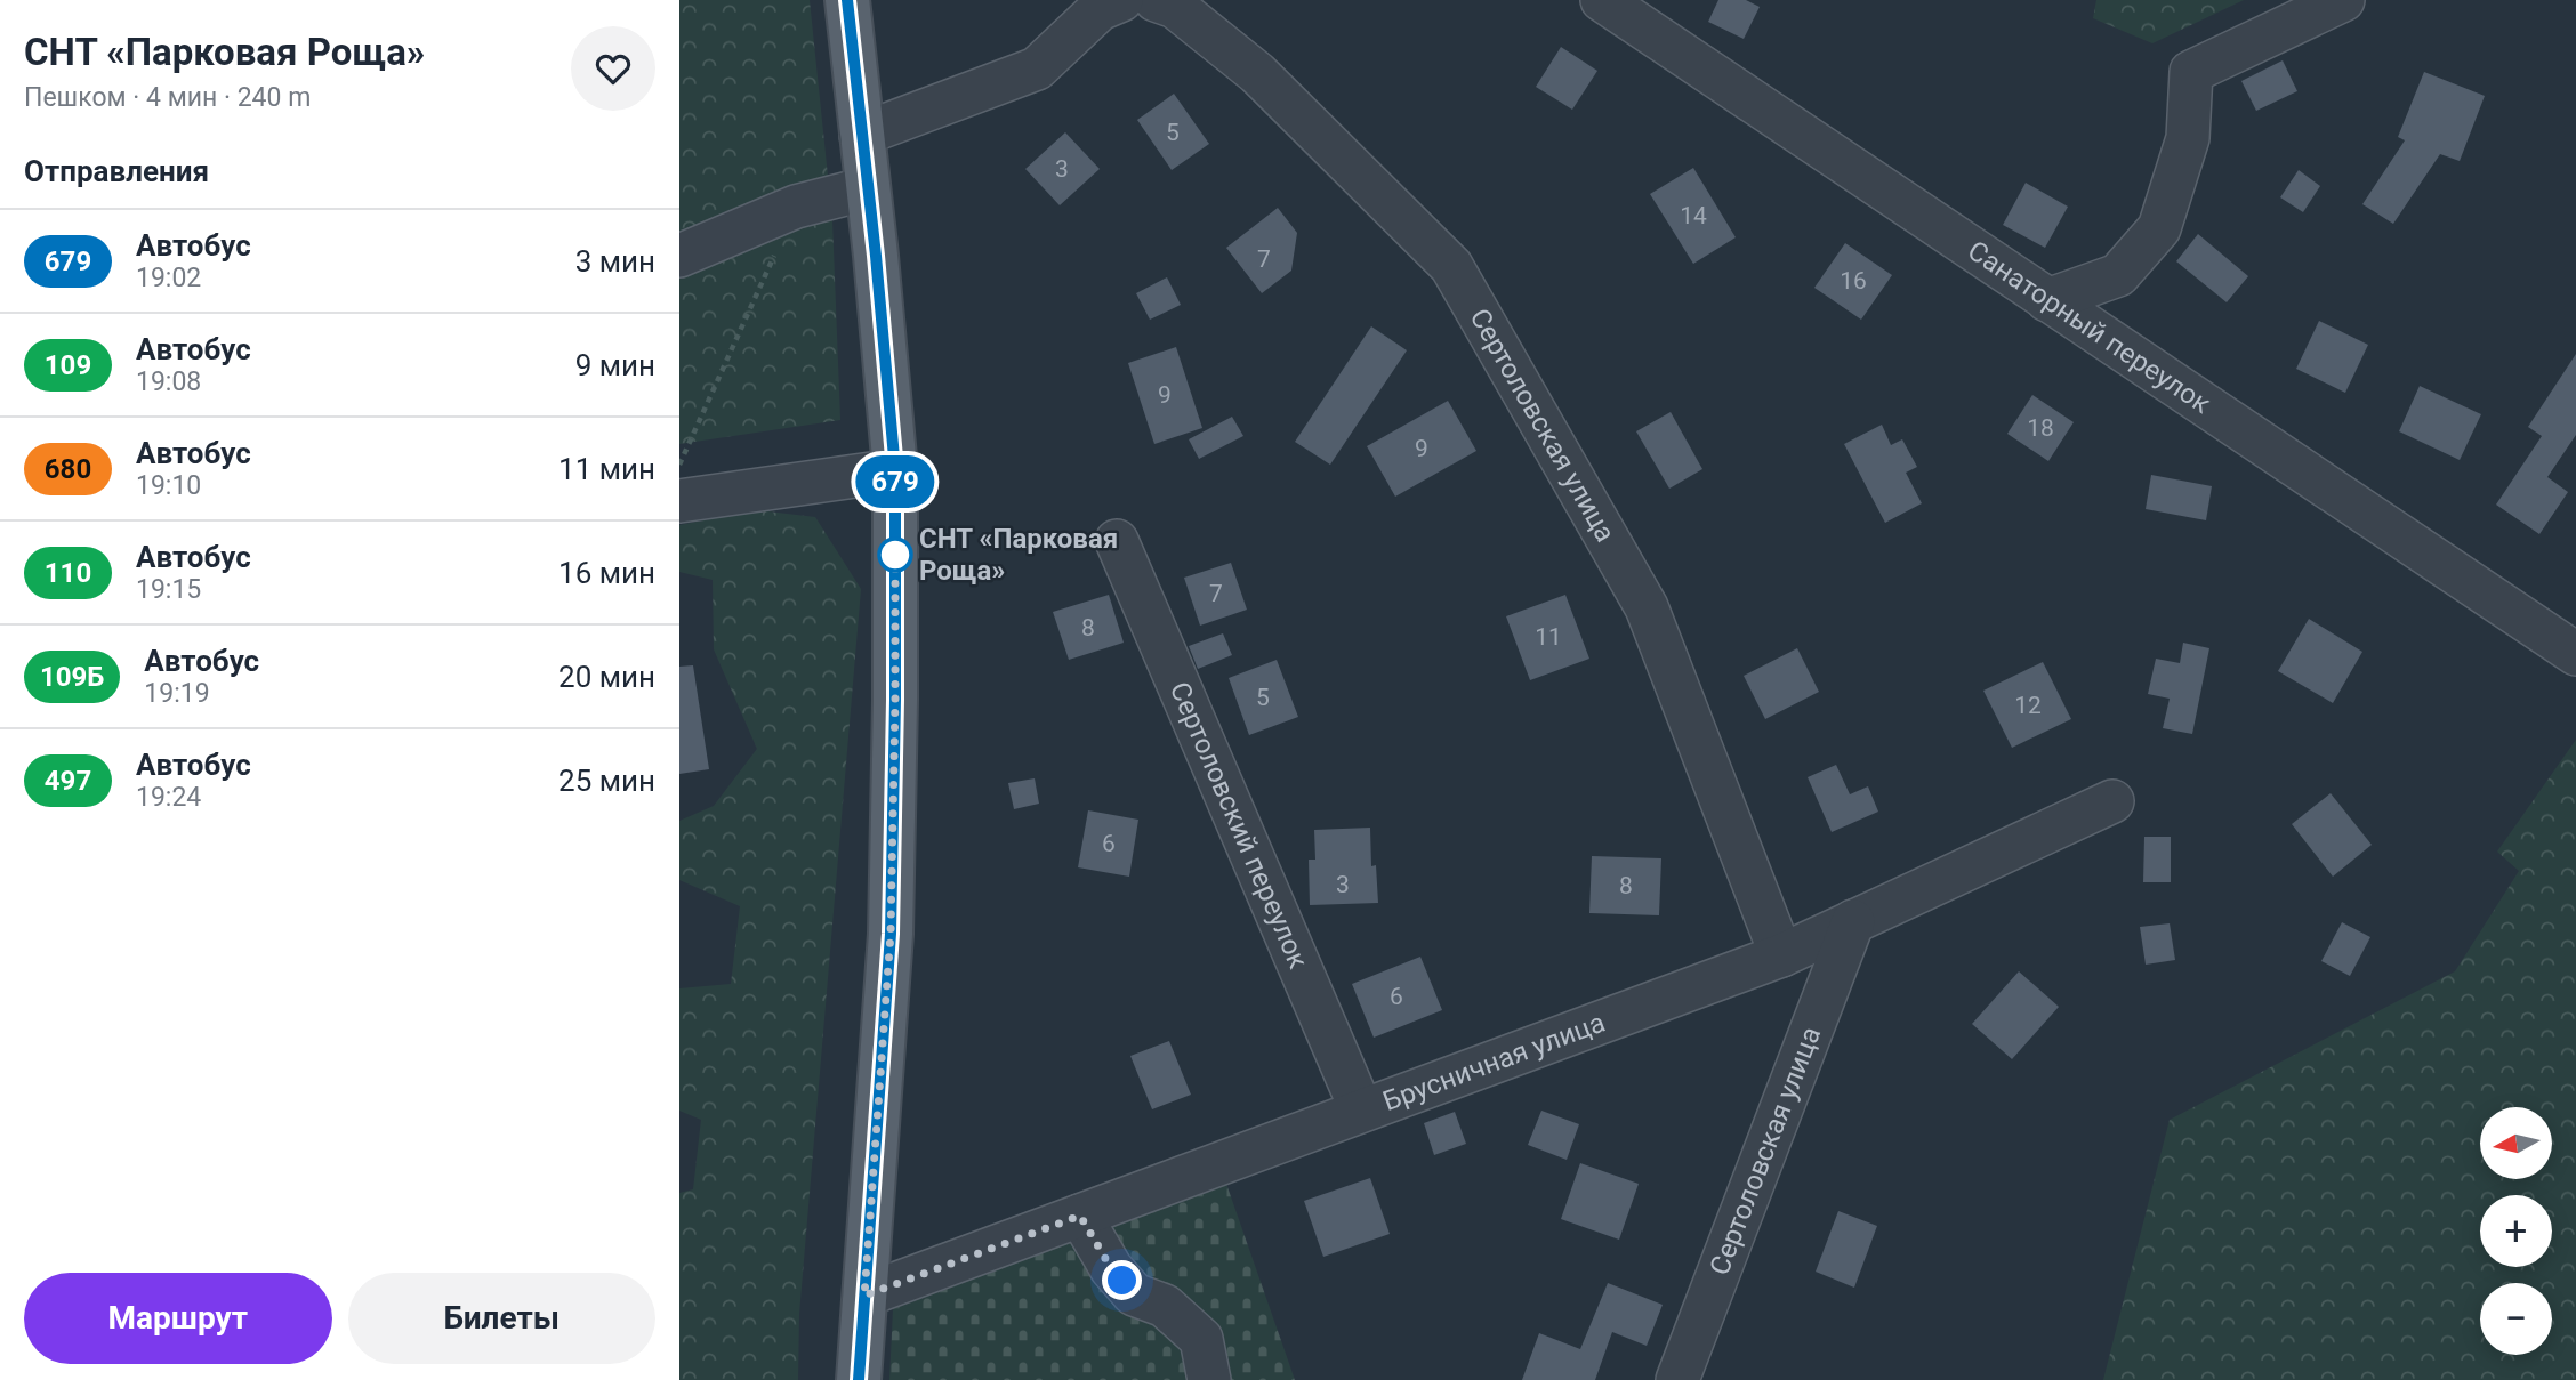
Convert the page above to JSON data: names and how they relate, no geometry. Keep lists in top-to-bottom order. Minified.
{"streets":{"street":["Санаторный переулок","Сертоловская улица","Сертоловский переулок","Брусничная улица"]},"crossings":[["Сертоловская улица","Брусничная улица"],["Сертоловский переулок","Брусничная улица"]],"places":["СНТ «Парковая Роща»"],"lines":["bus line 679"],"house_numbers":["5","3","14","7","16","9","18","9","7","8","11","5","12","6","3","8","6"],"north":"left","page":{"heading":[["СНТ «Парковая Роща»","Пешком · 4 мин · 240 m"],"Отправления"],"on_map":"679","list":[{"mark":"679","name":"Автобус","note":"19:02","value":"3 мин"},{"mark":"109","name":"Автобус","note":"19:08","value":"9 мин"},{"mark":"680","name":"Автобус","note":"19:10","value":"11 мин"},{"mark":"110","name":"Автобус","note":"19:15","value":"16 мин"},{"mark":"109Б","name":"Автобус","note":"19:19","value":"20 мин"},{"mark":"497","name":"Автобус","note":"19:24","value":"25 мин"}],"map_buttons":["+","−"],"buttons":["Маршрут","Билеты"]}}
